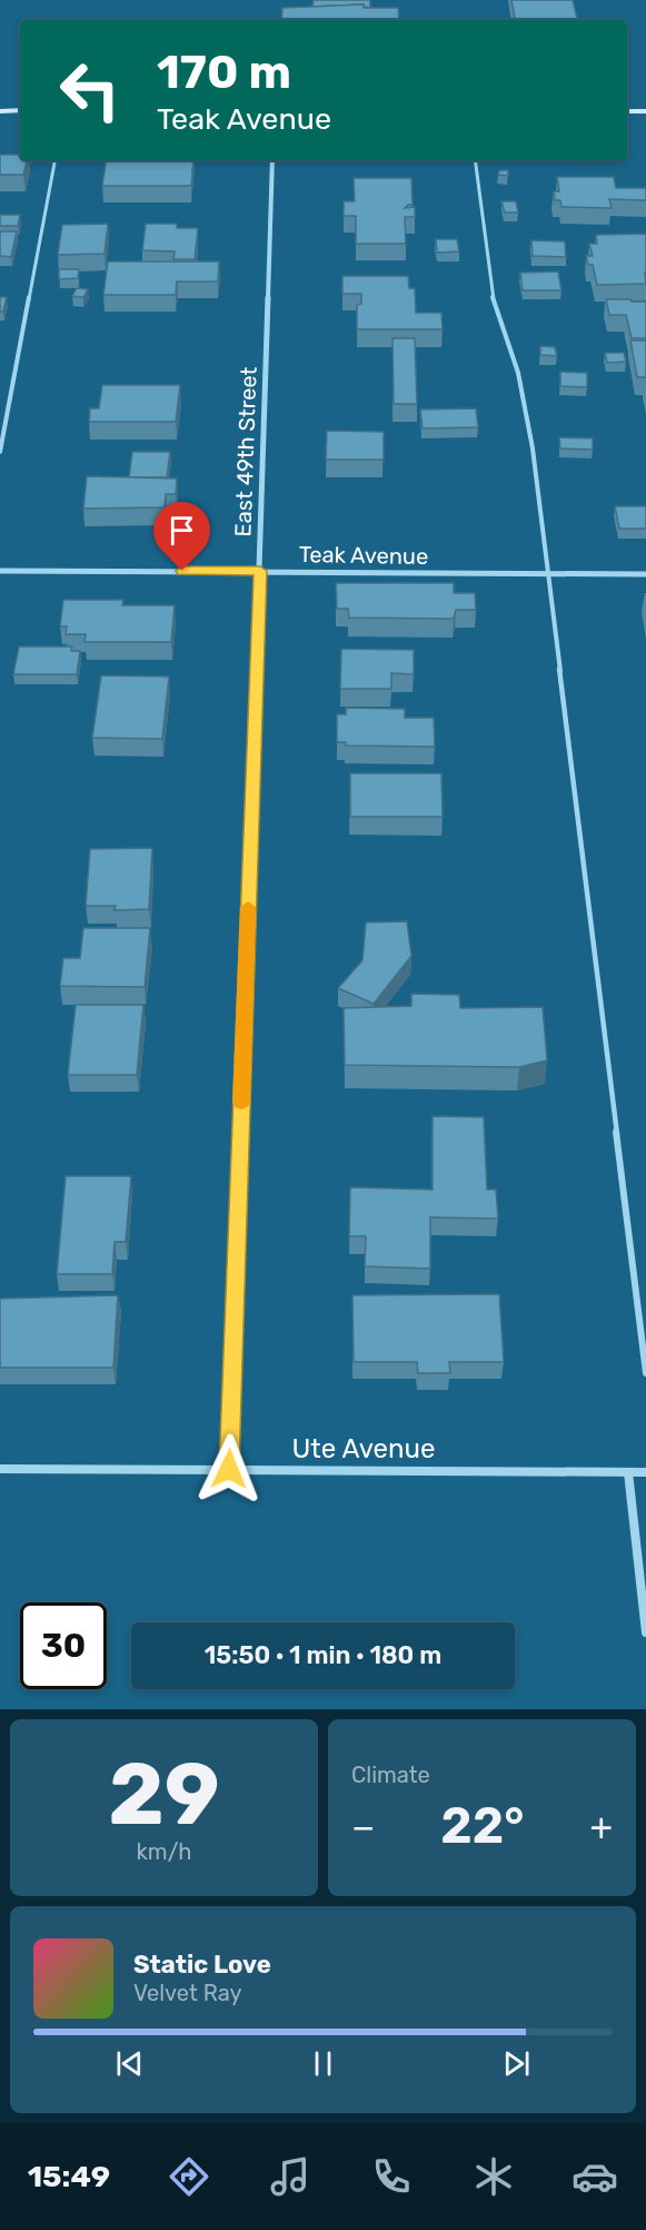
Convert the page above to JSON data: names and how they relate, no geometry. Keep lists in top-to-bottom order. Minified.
{"streets":{"street":["East 49th Street","Teak Avenue","Ute Avenue"]},"crossings":[["East 49th Street","Teak Avenue"],["East 49th Street","Ute Avenue"]],"page":{"turn":["170 m","Teak Avenue"],"limit":"30","trip":"15:50 · 1 min · 180 m","tile":[["29","km/h"],"Climate"],"heat":["−","22°","+"],"song":["Static Love","Velvet Ray"],"tabs":"15:49"}}
